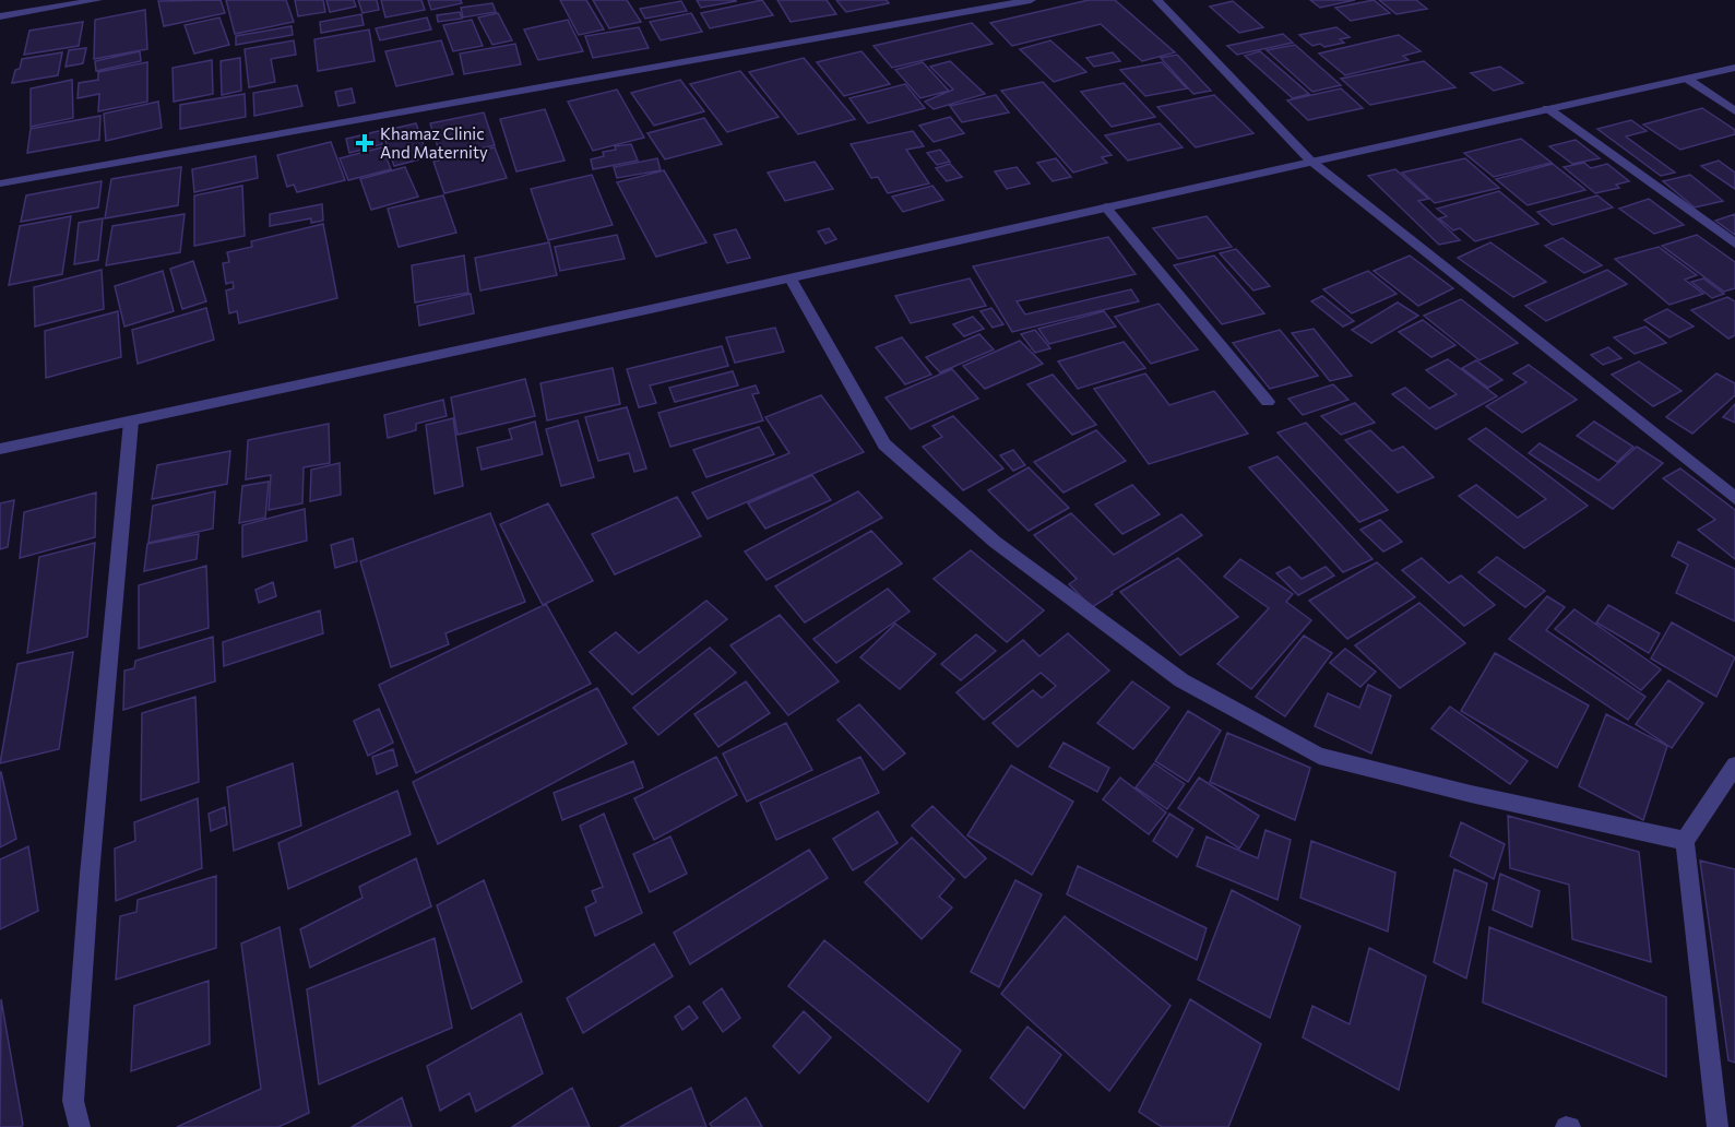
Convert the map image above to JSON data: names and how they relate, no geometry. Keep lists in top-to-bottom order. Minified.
{"places":{"health":["Khamaz Clinic And Maternity"]}}
